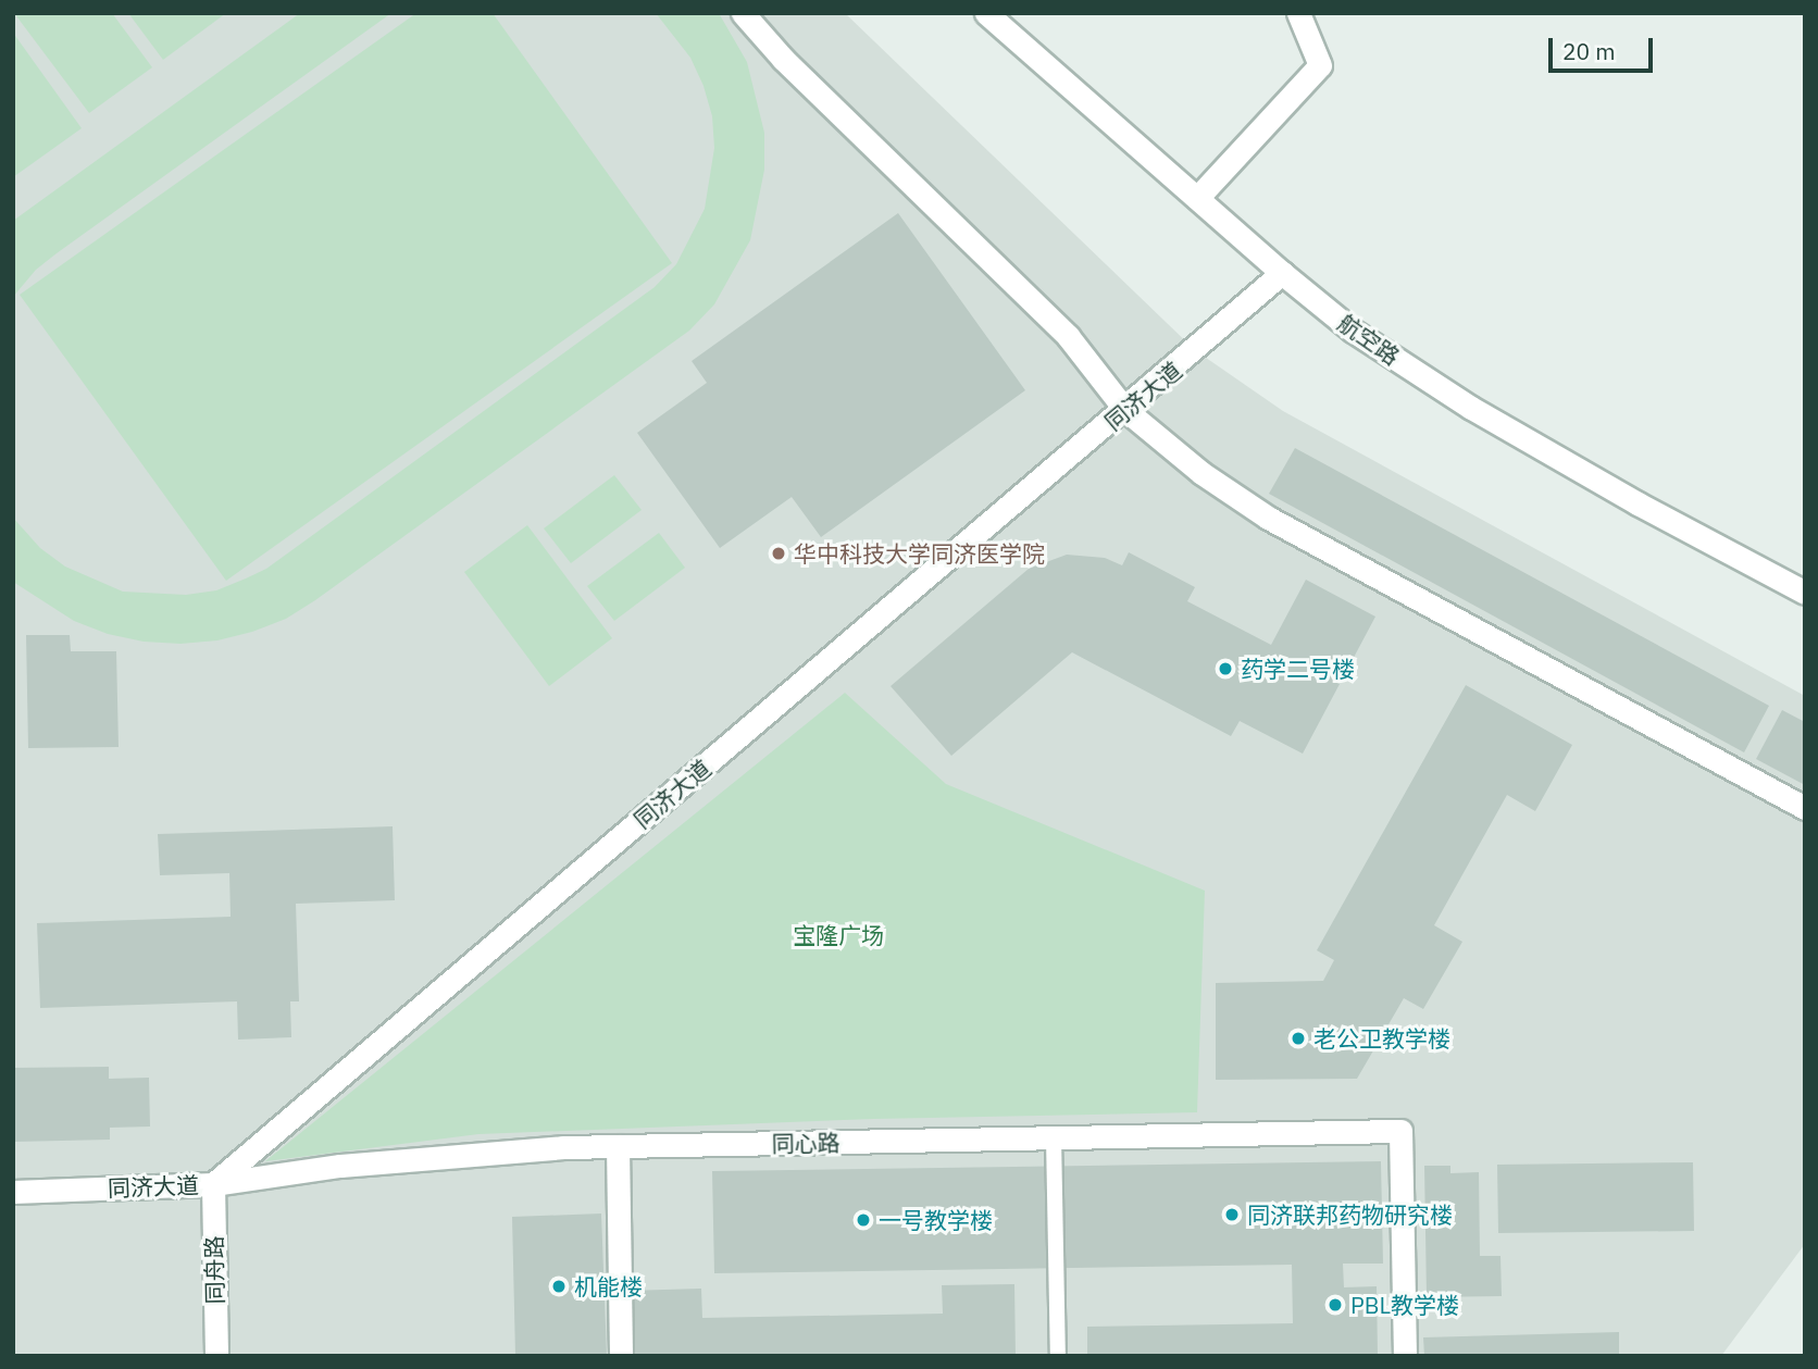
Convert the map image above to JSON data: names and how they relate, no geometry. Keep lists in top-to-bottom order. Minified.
{"streets":{"street":["航空路","同济大道","同心路","同舟路"]},"crossings":[["航空路","同济大道"],["同济大道","同心路"],["同济大道","同舟路"],["同心路","同舟路"]],"parks":["宝隆广场"],"places":["华中科技大学同济医学院","药学二号楼","老公卫教学楼","同济联邦药物研究楼","一号教学楼","机能楼","PBL教学楼"],"scale_bar":"20 m"}
